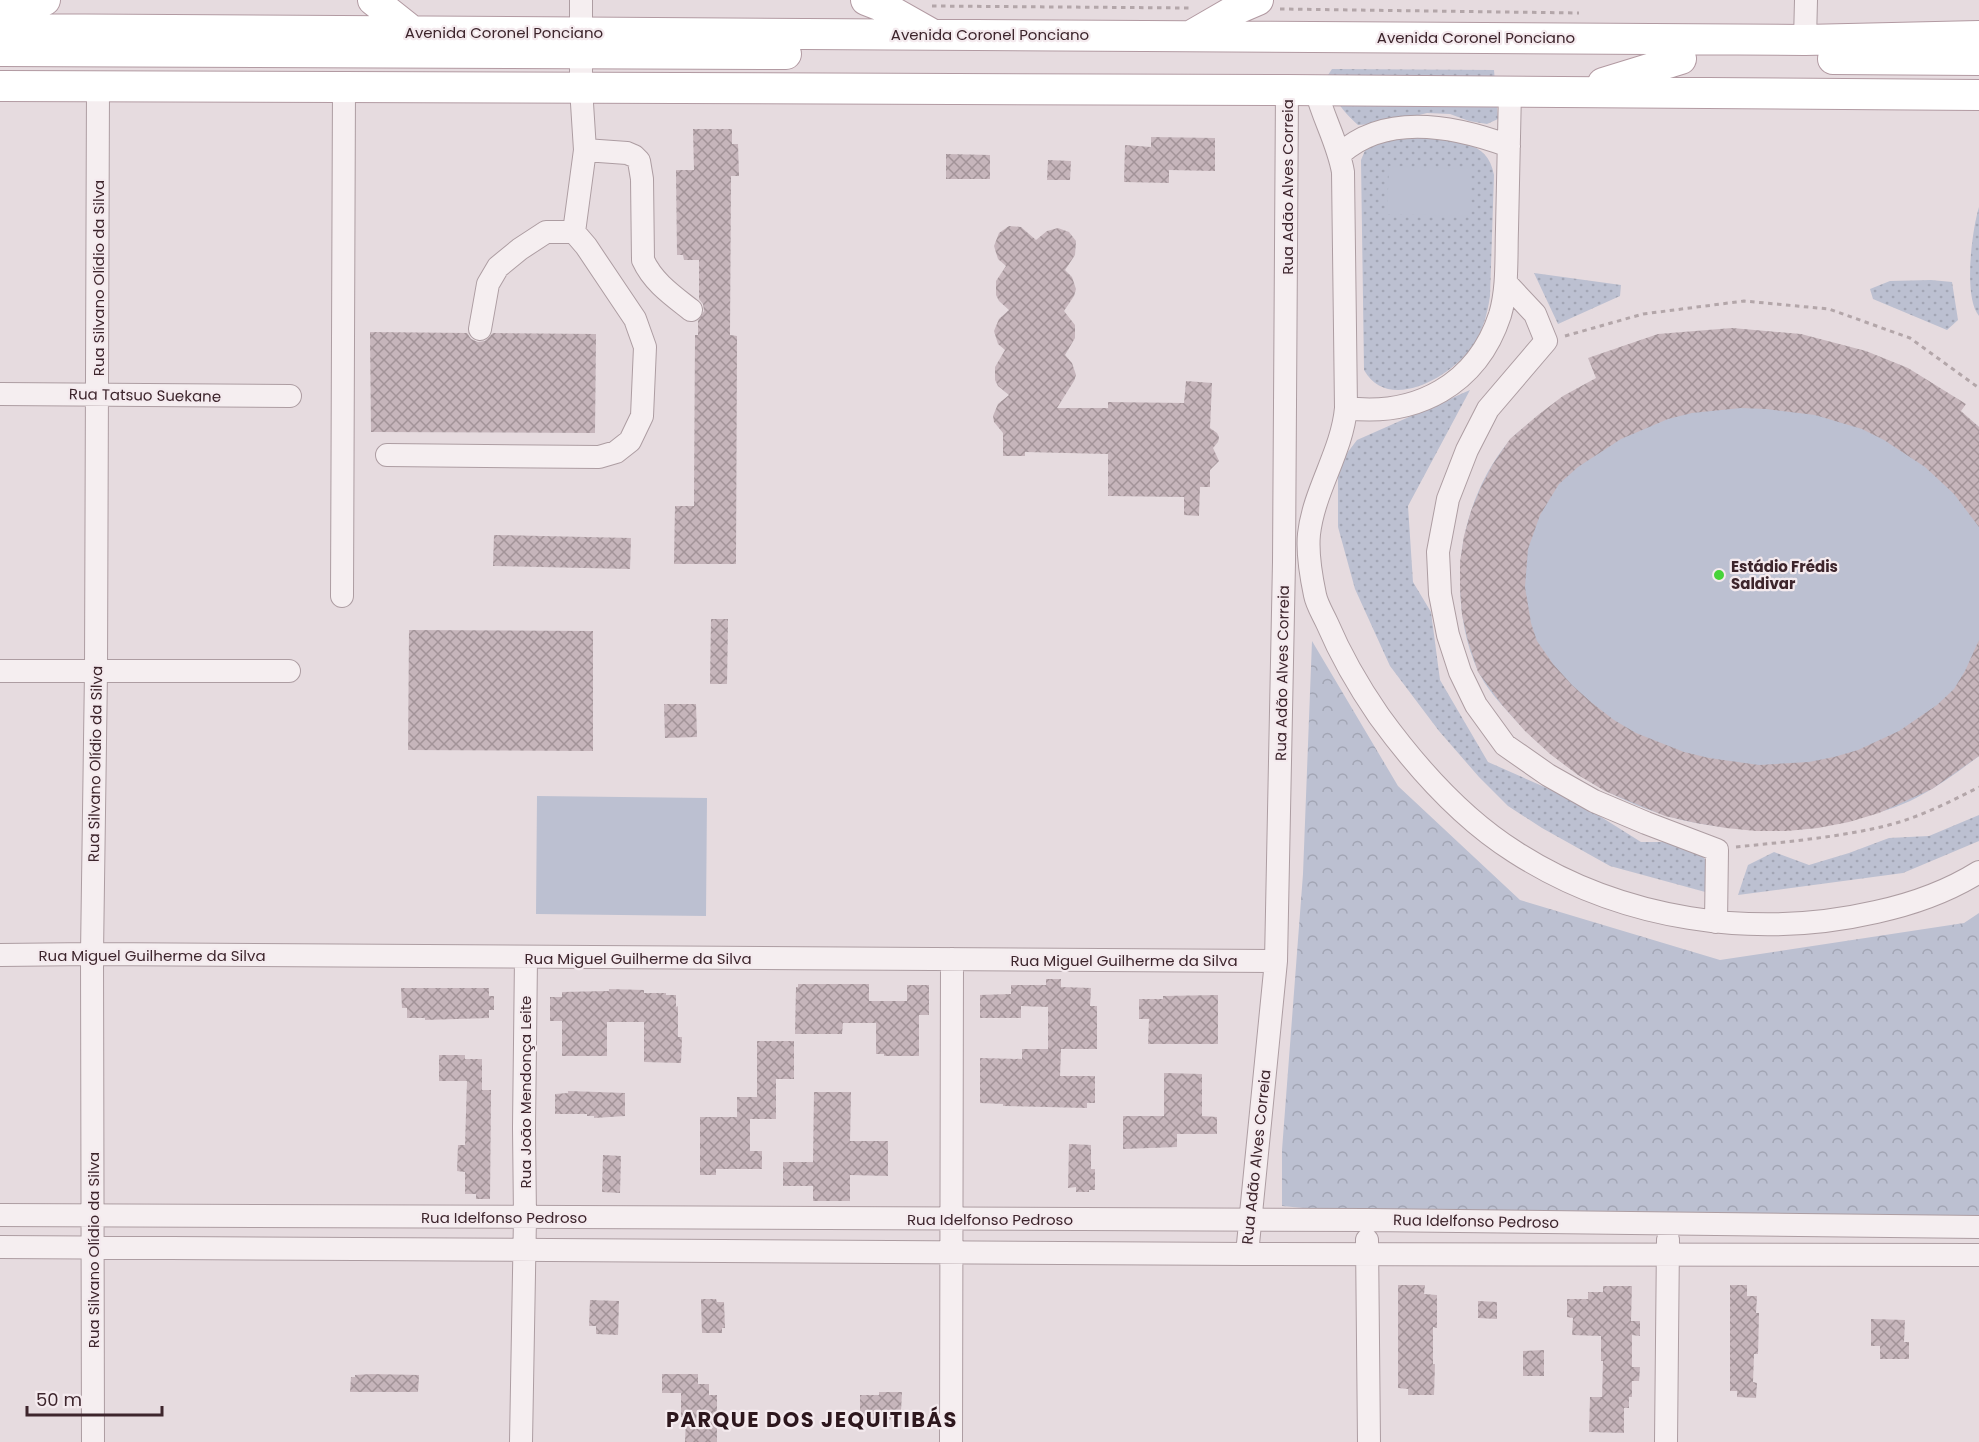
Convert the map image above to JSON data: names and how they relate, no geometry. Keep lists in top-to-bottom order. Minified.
{"streets":{"main road":["Avenida Coronel Ponciano"],"street":["Rua Adão Alves Correia","Rua Silvano Olídio da Silva","Rua Tatsuo Suekane","Rua Miguel Guilherme da Silva","Rua João Mendonça Leite","Rua Idelfonso Pedroso"]},"crossings":[["Rua Adão Alves Correia","Rua Miguel Guilherme da Silva"],["Rua Adão Alves Correia","Rua Idelfonso Pedroso"],["Rua Silvano Olídio da Silva","Rua Tatsuo Suekane"],["Rua Silvano Olídio da Silva","Rua Miguel Guilherme da Silva"],["Rua Silvano Olídio da Silva","Rua Idelfonso Pedroso"],["Rua Miguel Guilherme da Silva","Rua João Mendonça Leite"],["Rua João Mendonça Leite","Rua Idelfonso Pedroso"]],"districts":["PARQUE DOS JEQUITIBÁS"],"places":["Estádio Frédis Saldivar"],"scale_bar":"50 m"}
